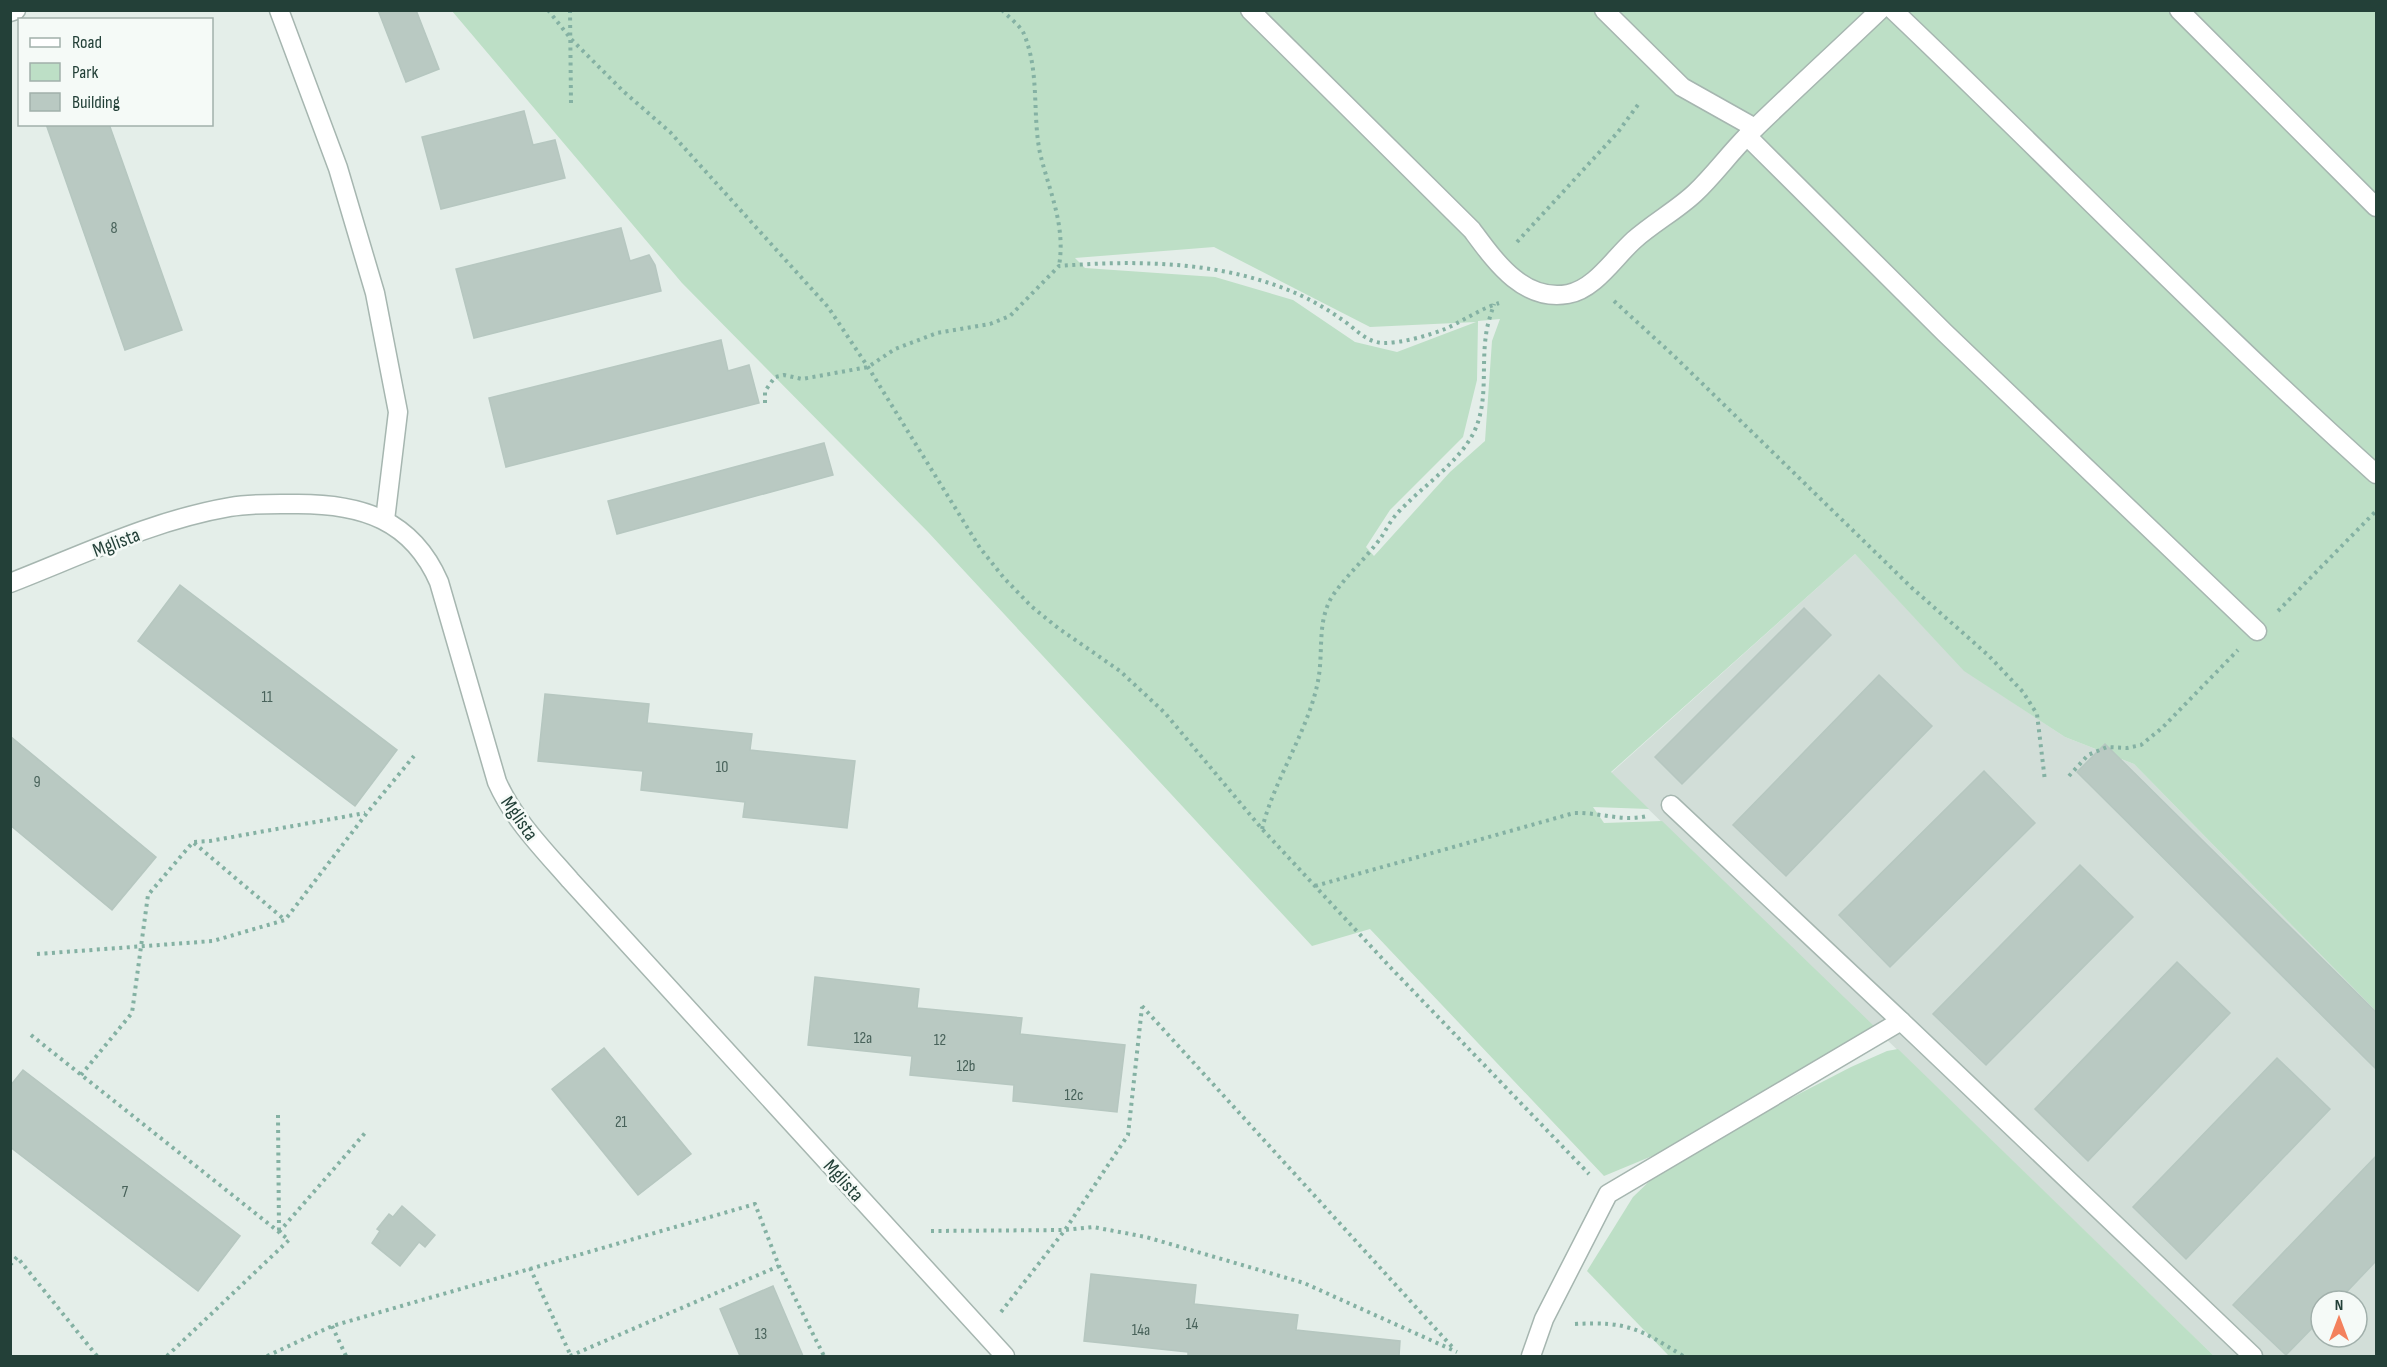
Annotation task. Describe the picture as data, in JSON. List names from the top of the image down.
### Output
{
  "streets": {
    "street": ["Mglista"]
  },
  "house_numbers": [
    "8",
    "11",
    "10",
    "9",
    "12a",
    "12",
    "12b",
    "12c",
    "21",
    "7",
    "14",
    "14a",
    "13"
  ],
  "legend": ["Road", "Park", "Building"],
  "north": "top"
}
